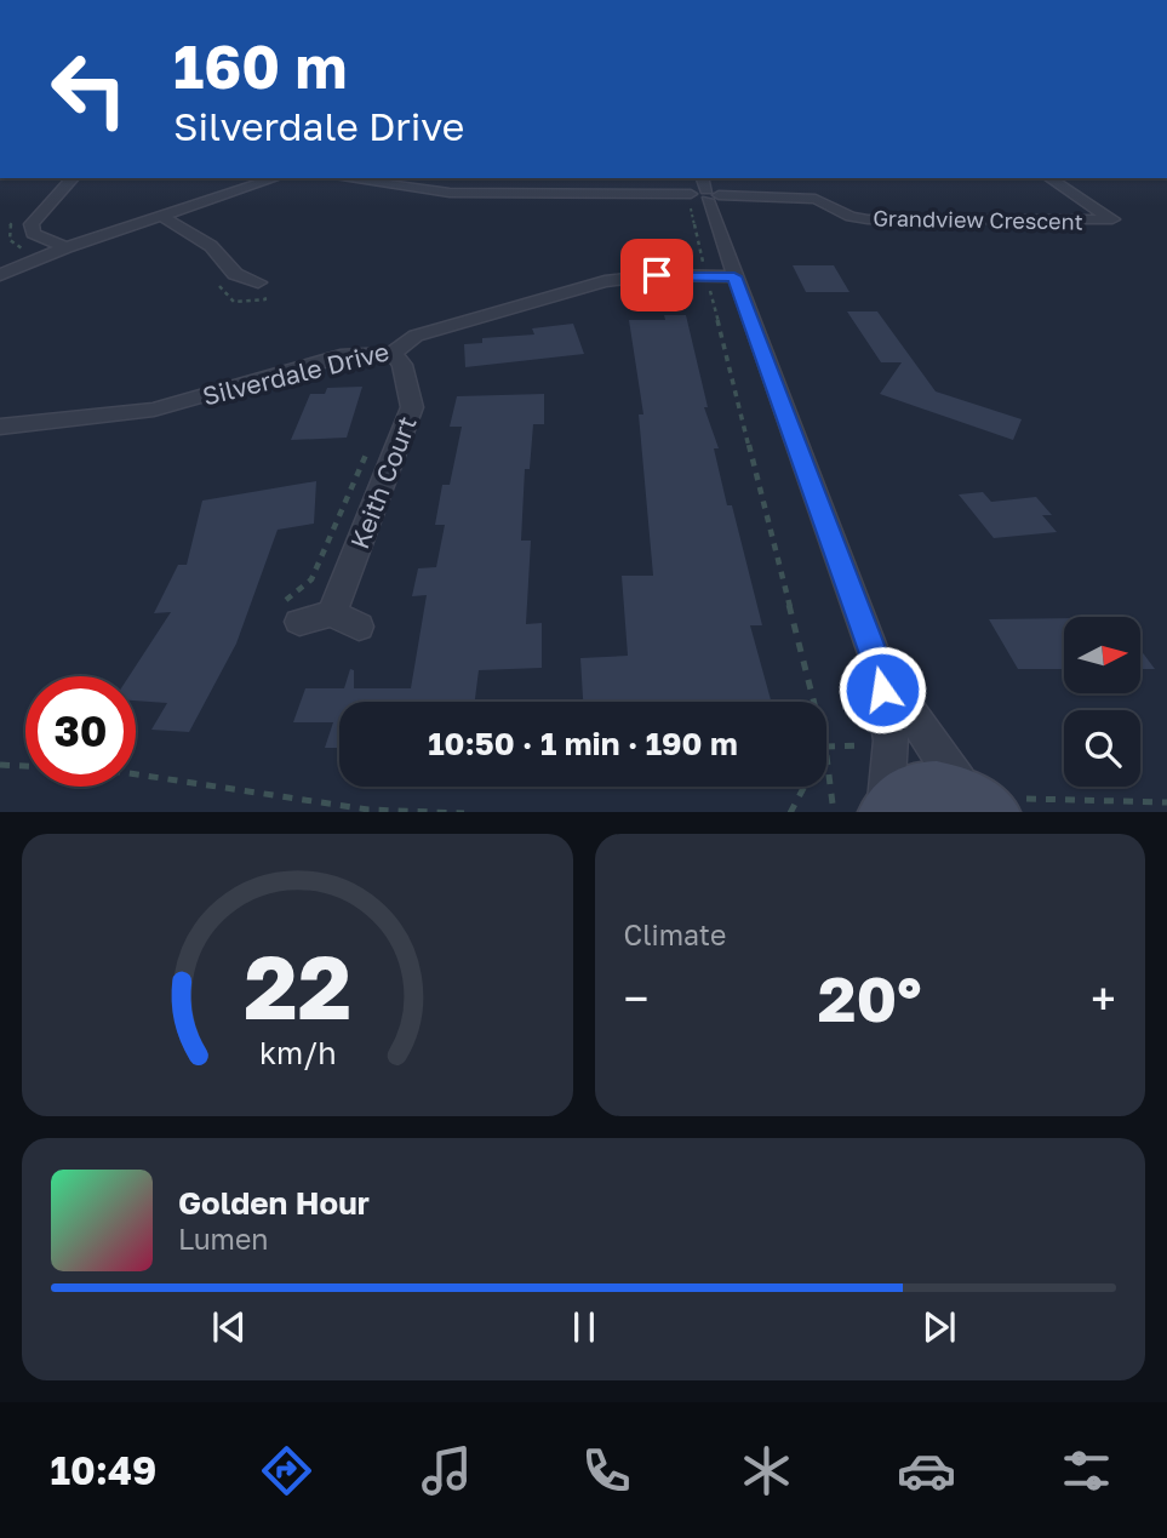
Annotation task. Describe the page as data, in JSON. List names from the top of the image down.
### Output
{
  "streets": {
    "street": ["Grandview Crescent", "Silverdale Drive", "Keith Court"]
  },
  "crossings": [
    ["Silverdale Drive", "Keith Court"]
  ],
  "north": "right",
  "page": {
    "turn": ["160 m", "Silverdale Drive"],
    "limit": "30",
    "trip": "10:50 · 1 min · 190 m",
    "tile": "Climate",
    "heat": ["−", "20°", "+"],
    "song": ["Golden Hour", "Lumen"],
    "tabs": "10:49",
    "gauge": ["22", "km/h"]
  }
}
